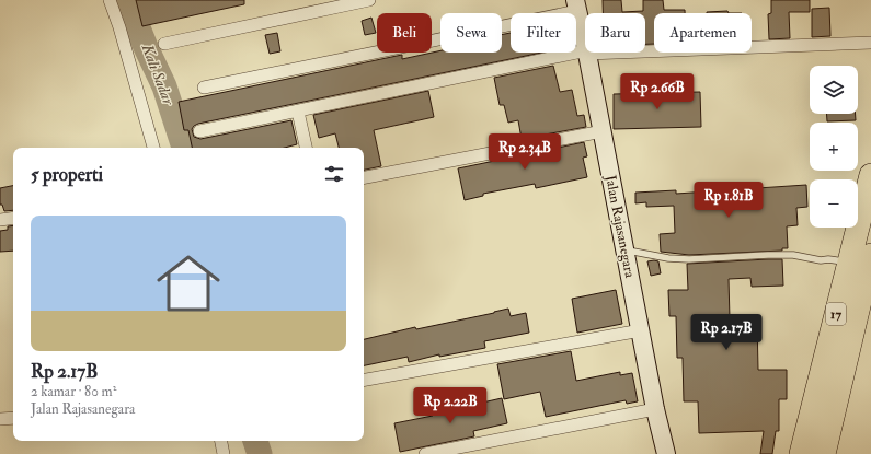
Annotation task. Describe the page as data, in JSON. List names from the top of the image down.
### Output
{
  "streets": {
    "highway": ["17"],
    "street": ["Jalan Rajasanegara"]
  },
  "water": ["Kali Sadar"],
  "page": {
    "chip": [
      "Beli",
      "Sewa",
      "Filter",
      "Baru",
      "Apartemen"
    ],
    "map_buttons": ["+", "−"],
    "price": [
      "Rp 2.66B",
      "Rp 2.34B",
      "Rp 1.81B",
      "Rp 2.17B",
      "Rp 2.22B"
    ],
    "heading": "5 properti",
    "list": [
      {
        "name": "Rp 2.17B",
        "note": "2 kamar · 80 m² · Jalan Rajasanegara"
      }
    ]
  }
}
